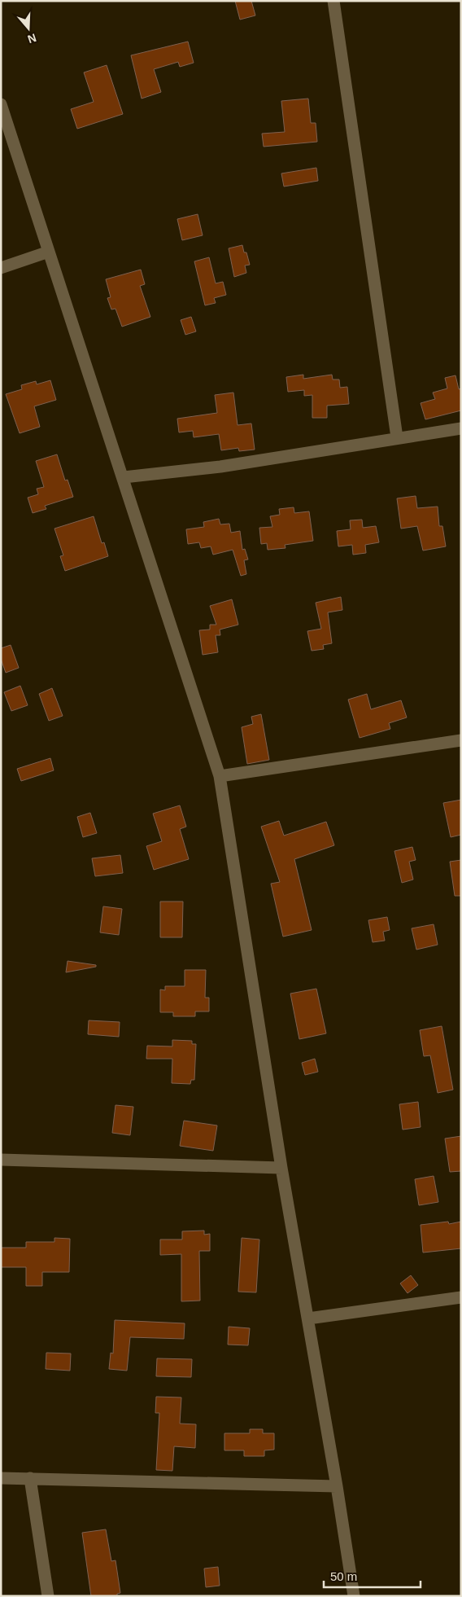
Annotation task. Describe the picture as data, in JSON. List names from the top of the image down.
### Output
{
  "scale_bar": "50 m",
  "north": "bottom"
}
